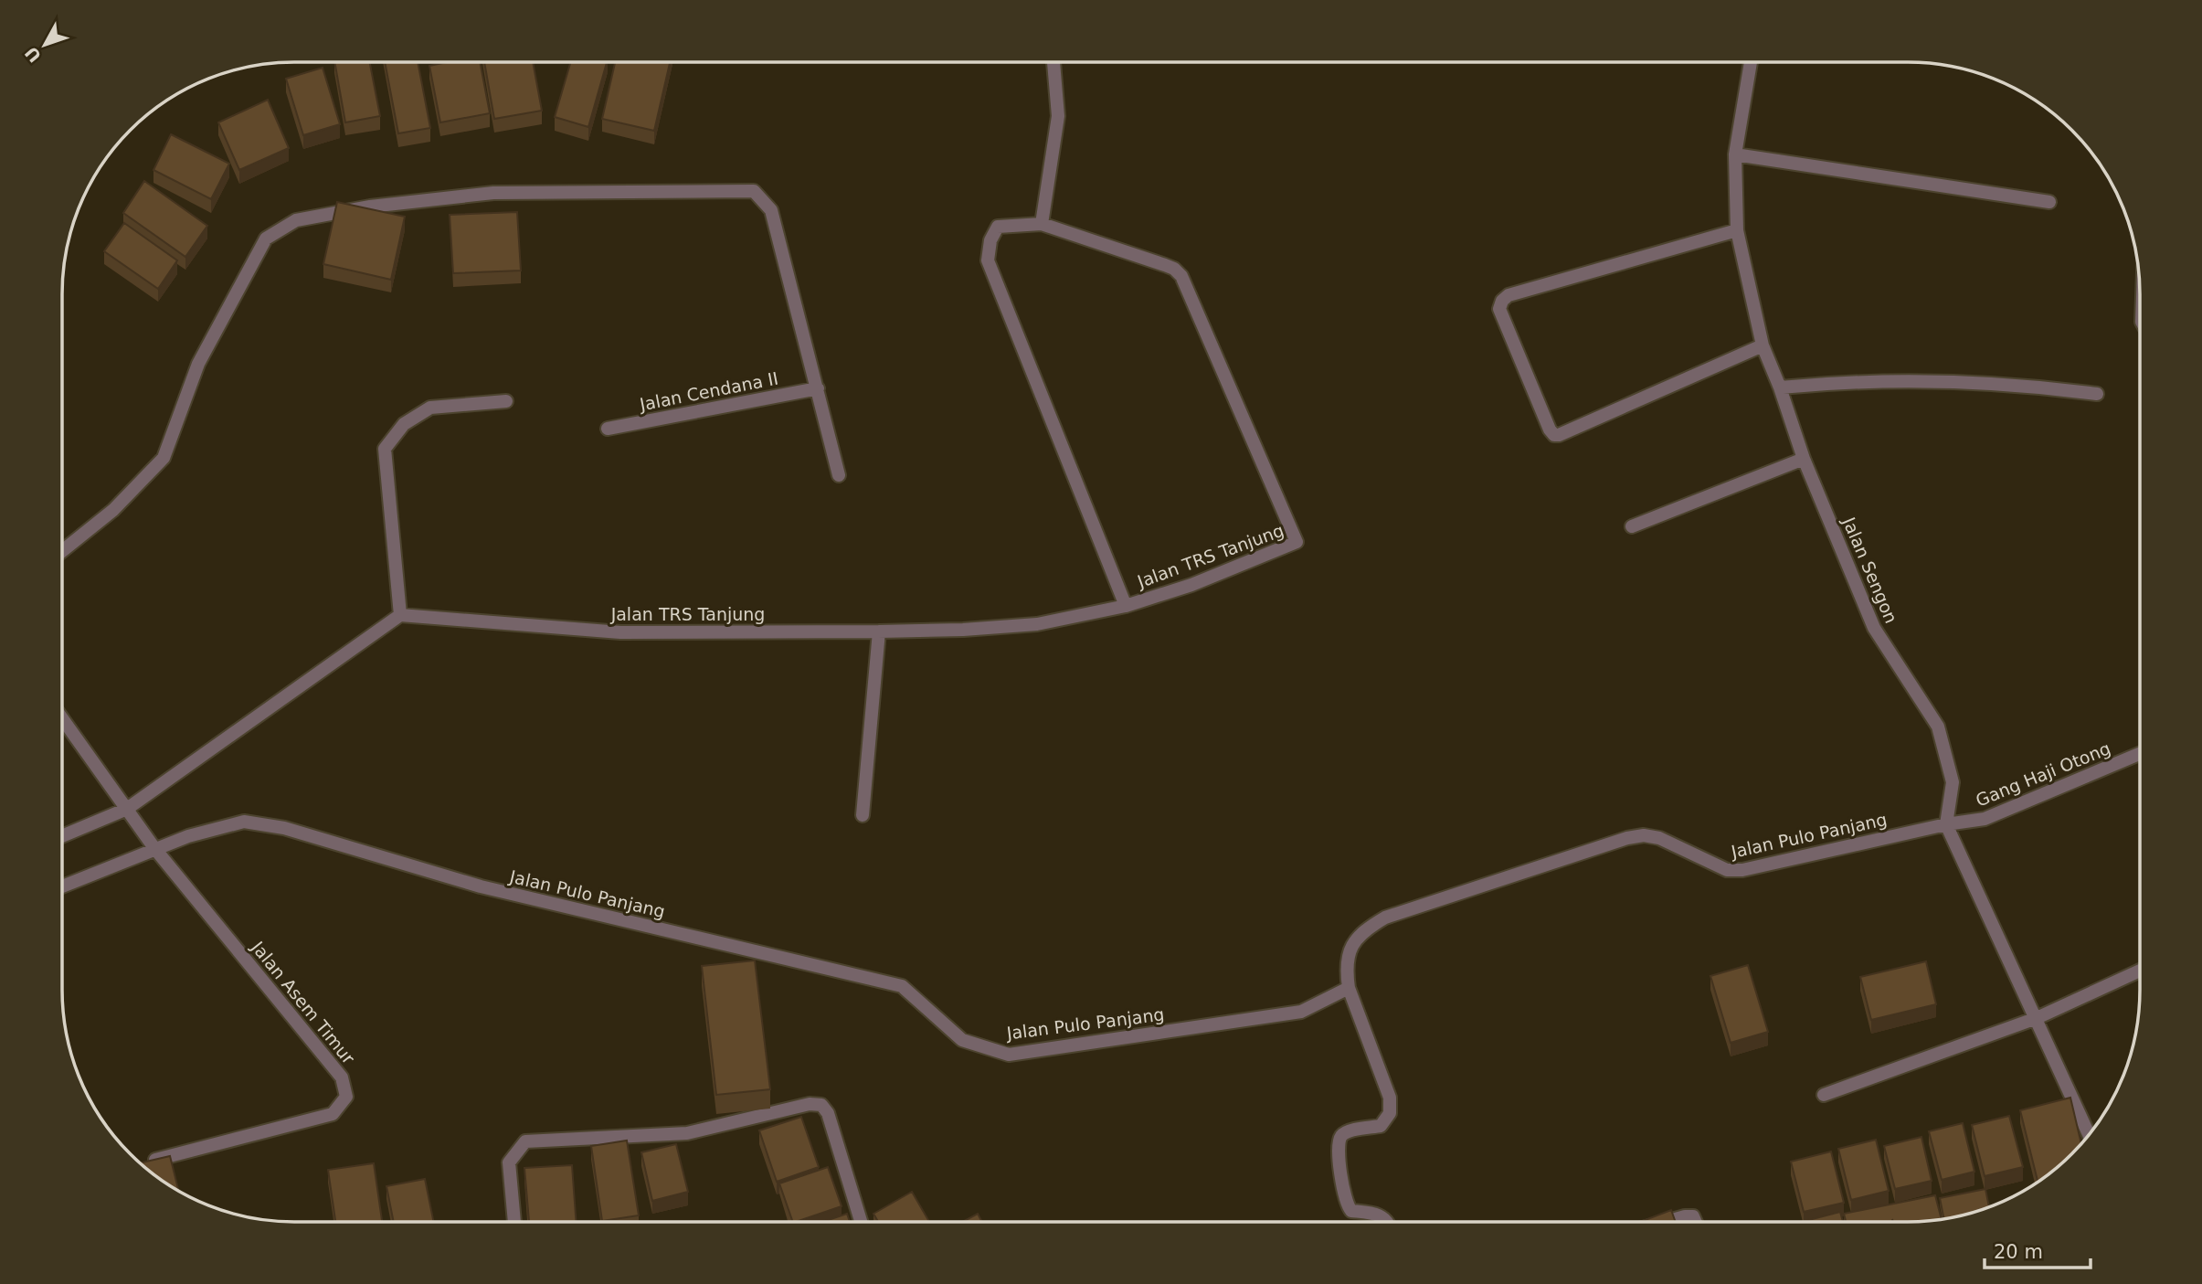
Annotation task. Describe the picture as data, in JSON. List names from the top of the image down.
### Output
{
  "streets": {
    "street": [
      "Jalan Cendana II",
      "Jalan TRS Tanjung",
      "Jalan Sengon",
      "Gang Haji Otong",
      "Jalan Pulo Panjang",
      "Jalan Asem Timur"
    ]
  },
  "crossings": [
    ["Jalan Sengon", "Gang Haji Otong"],
    ["Jalan Sengon", "Jalan Pulo Panjang"],
    ["Gang Haji Otong", "Jalan Pulo Panjang"],
    ["Jalan Pulo Panjang", "Jalan Asem Timur"]
  ],
  "scale_bar": "20 m",
  "north": "bottom left"
}
